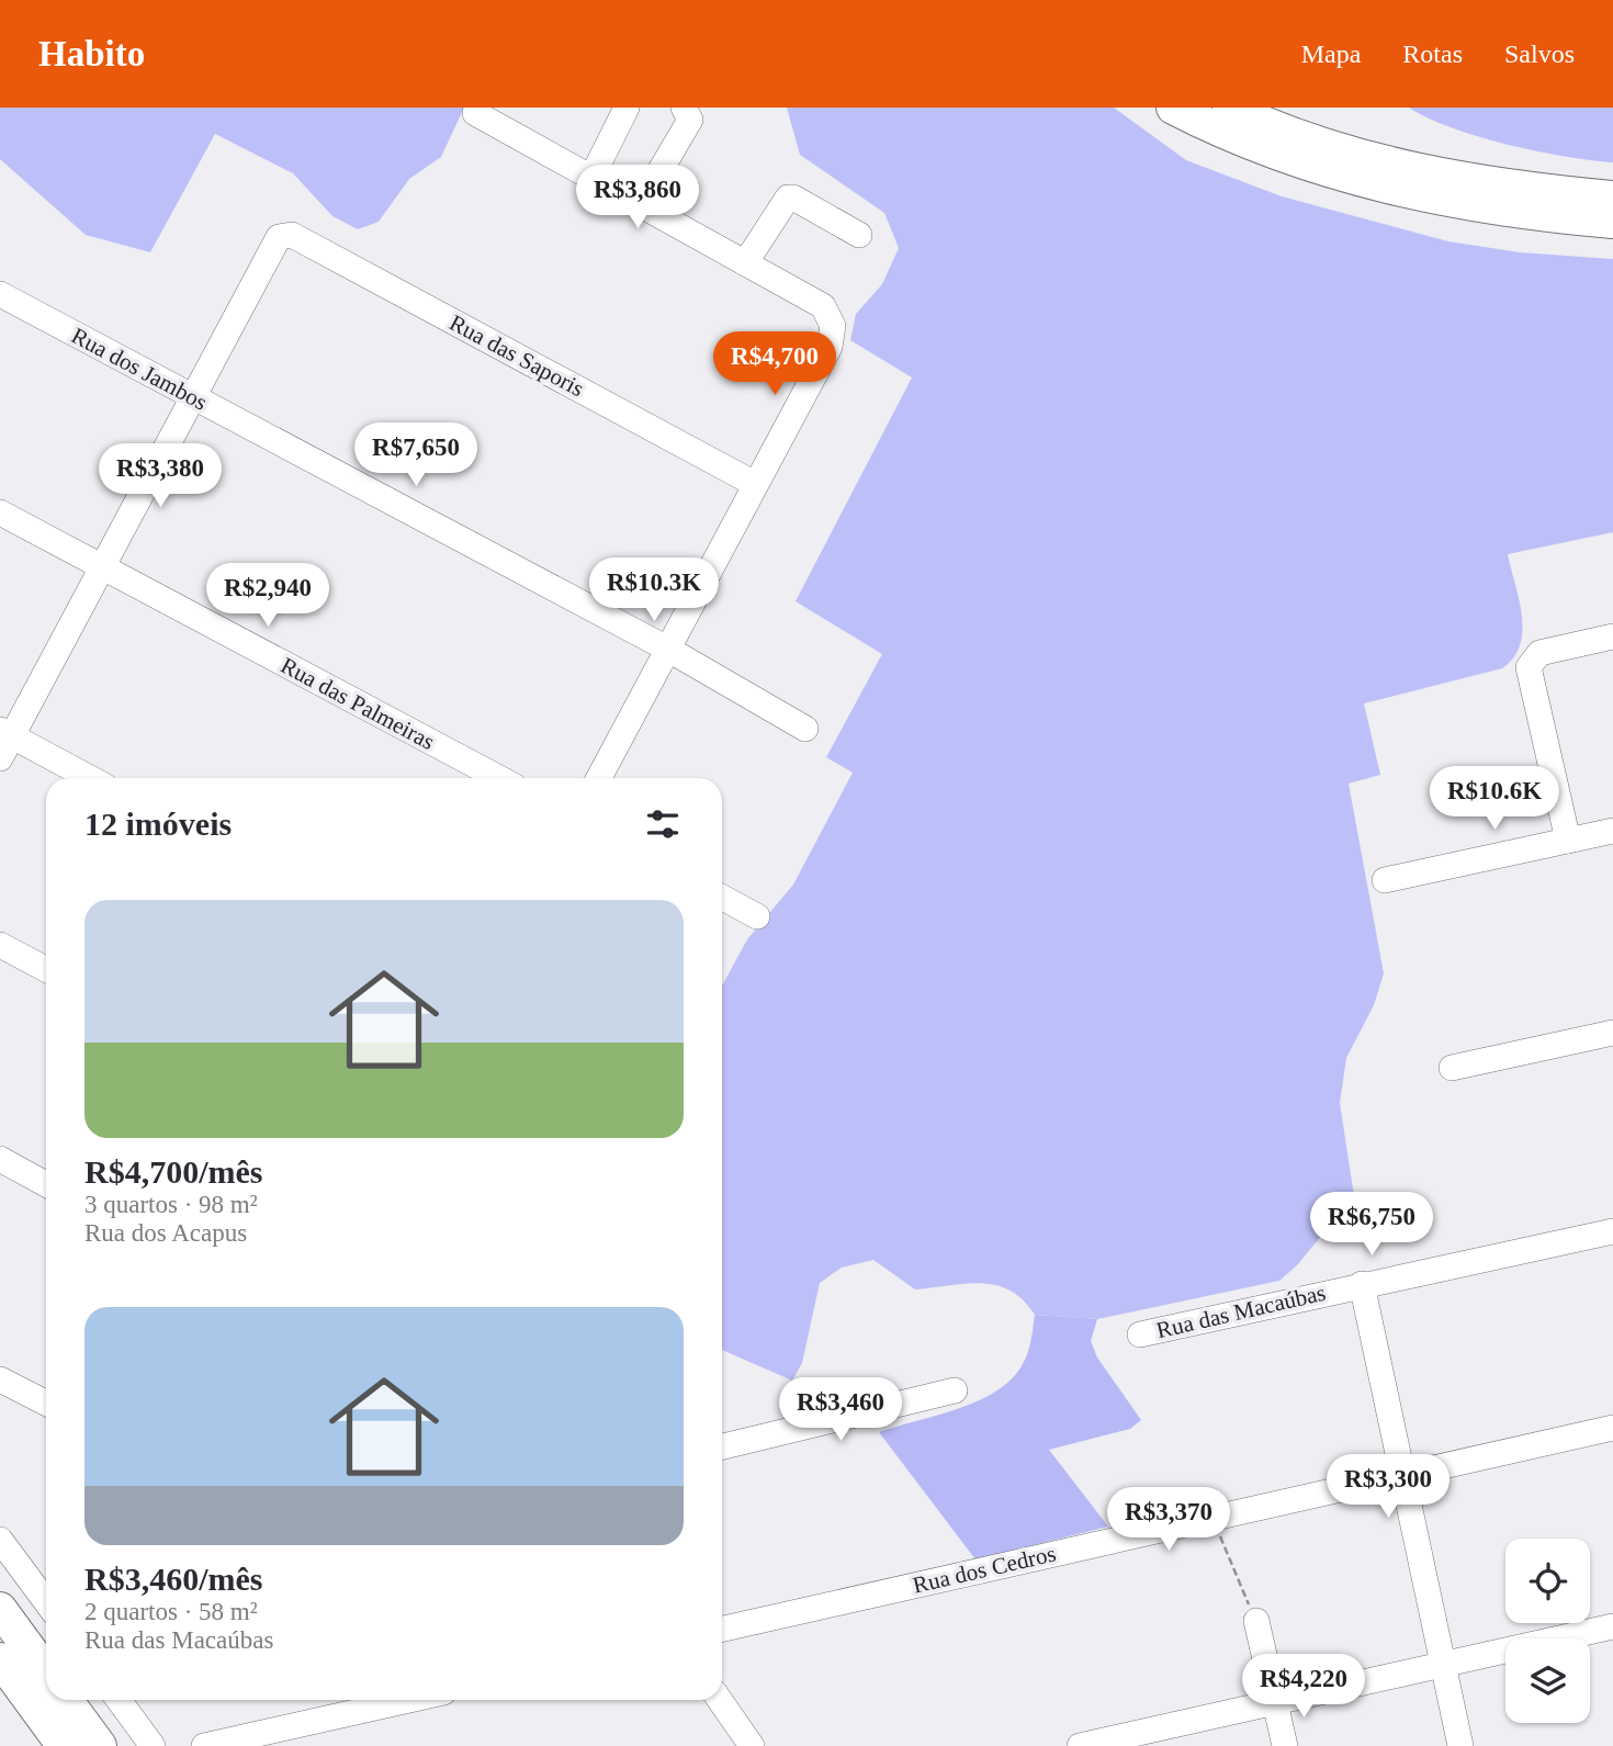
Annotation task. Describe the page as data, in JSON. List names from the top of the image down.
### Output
{
  "streets": {
    "street": [
      "Rua das Saporis",
      "Rua dos Jambos",
      "Rua das Palmeiras",
      "Rua das Macaúbas",
      "Rua dos Cedros"
    ]
  },
  "crossings": [
    ["Rua das Saporis", "Rua dos Jambos"]
  ],
  "page": {
    "header": "Habito",
    "nav": ["Mapa", "Rotas", "Salvos"],
    "price": [
      "R$3,860",
      "R$4,700",
      "R$7,650",
      "R$3,380",
      "R$10.3K",
      "R$2,940",
      "R$10.6K",
      "R$6,750",
      "R$3,460",
      "R$3,300",
      "R$3,370",
      "R$4,220"
    ],
    "heading": "12 imóveis",
    "list": [
      {
        "name": "R$4,700/mês",
        "note": "3 quartos · 98 m² · Rua dos Acapus"
      },
      {
        "name": "R$3,460/mês",
        "note": "2 quartos · 58 m² · Rua das Macaúbas"
      }
    ]
  }
}
